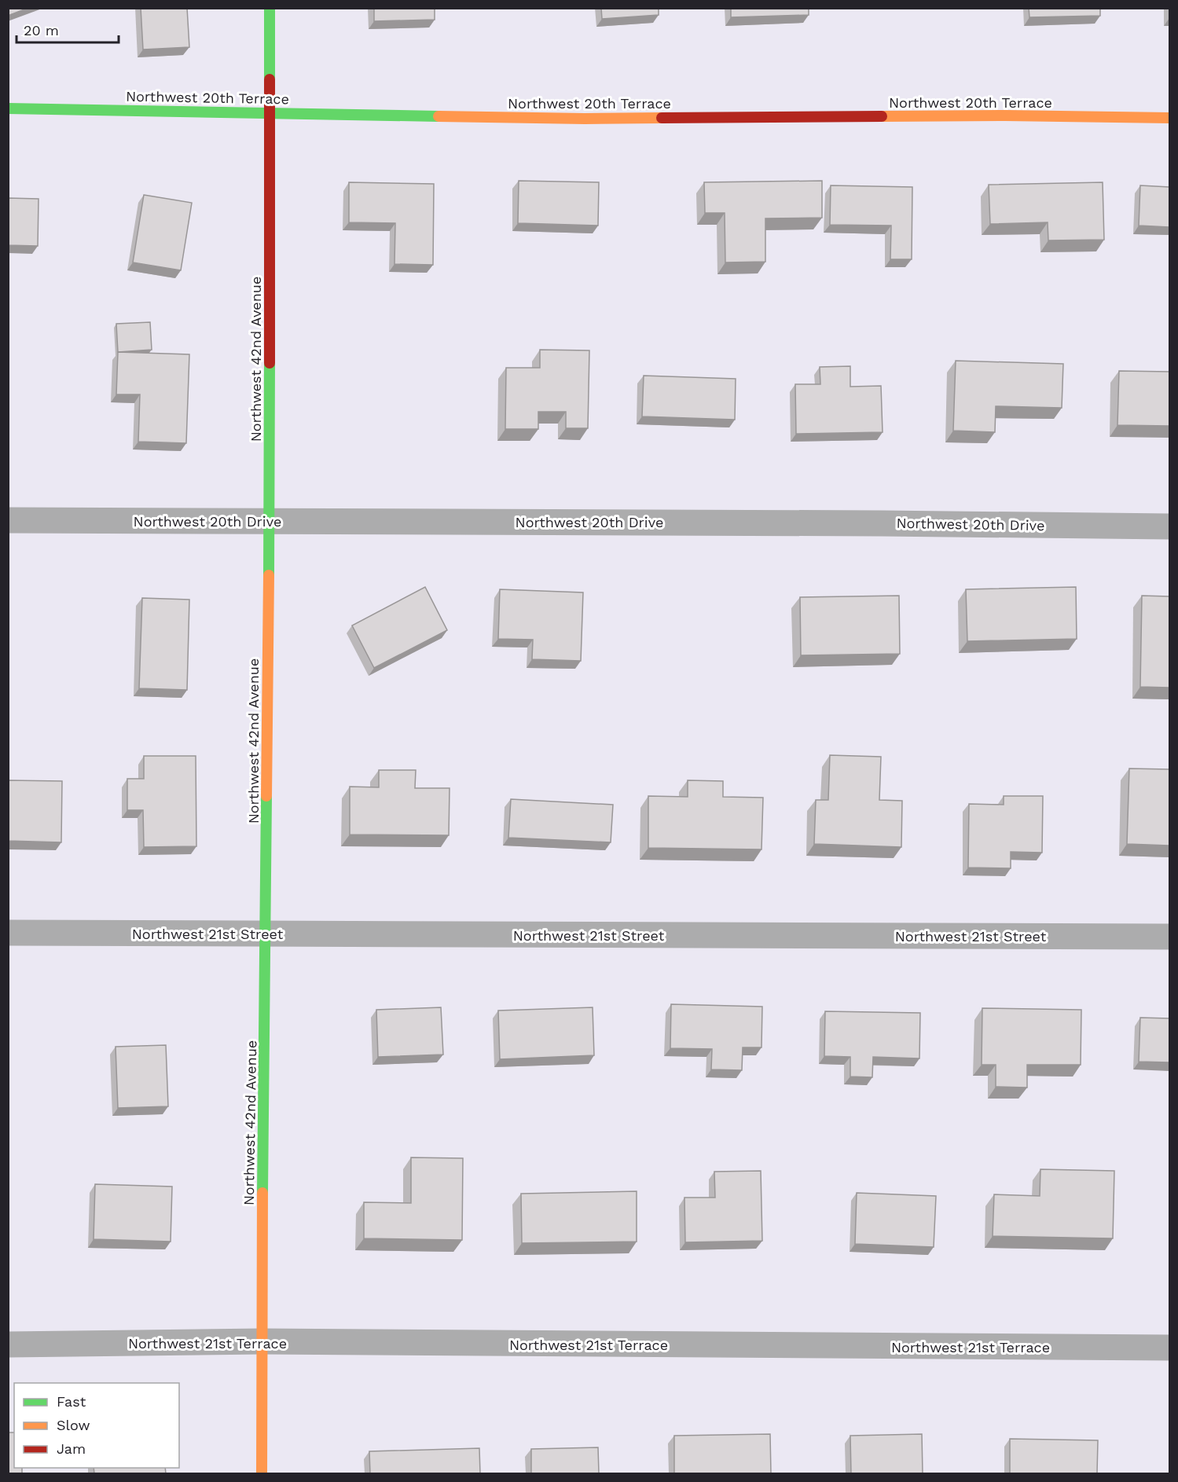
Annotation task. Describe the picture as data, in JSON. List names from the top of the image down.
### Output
{
  "streets": {
    "street": [
      "Northwest 20th Terrace",
      "Northwest 42nd Avenue",
      "Northwest 20th Drive",
      "Northwest 21st Street",
      "Northwest 21st Terrace"
    ]
  },
  "crossings": [
    ["Northwest 20th Terrace", "Northwest 42nd Avenue"],
    ["Northwest 42nd Avenue", "Northwest 20th Drive"],
    ["Northwest 42nd Avenue", "Northwest 21st Street"],
    ["Northwest 42nd Avenue", "Northwest 21st Terrace"]
  ],
  "legend": ["Fast", "Slow", "Jam"],
  "scale_bar": "20 m"
}
